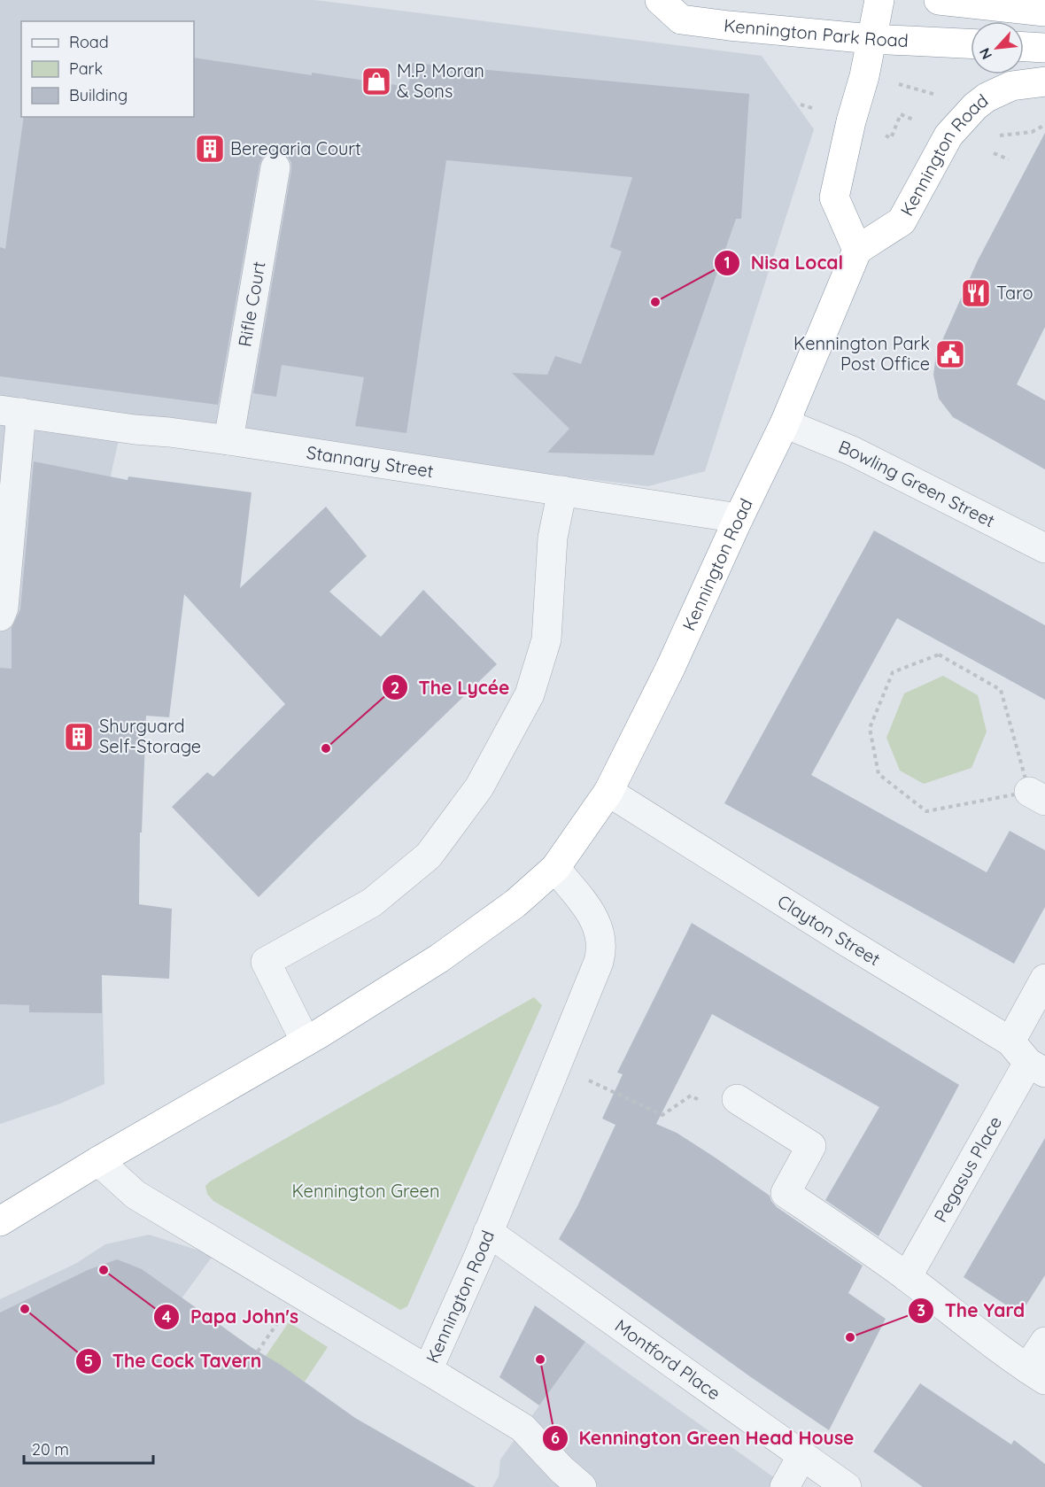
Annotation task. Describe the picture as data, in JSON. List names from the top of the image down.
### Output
{
  "streets": {
    "highway": ["Kennington Park Road", "Kennington Road"],
    "street": [
      "Rifle Court",
      "Stannary Street",
      "Bowling Green Street",
      "Clayton Street",
      "Pegasus Place",
      "Montford Place"
    ]
  },
  "crossings": [
    ["Kennington Road", "Stannary Street"],
    ["Kennington Road", "Bowling Green Street"],
    ["Kennington Road", "Clayton Street"],
    ["Kennington Road", "Montford Place"],
    ["Rifle Court", "Stannary Street"],
    ["Clayton Street", "Pegasus Place"]
  ],
  "parks": ["Kennington Green"],
  "places": {
    "shop": ["M.P. Moran & Sons"],
    "building": ["Beregaria Court", "Shurguard Self-Storage"],
    "restaurant": ["Taro"],
    "other": [
      "Nisa Local",
      "The Lycée",
      "Papa John's",
      "The Cock Tavern",
      "The Yard",
      "Kennington Green Head House"
    ],
    "public building": ["Kennington Park Post Office"]
  },
  "legend": ["Road", "Park", "Building"],
  "scale_bar": "20 m",
  "north": "bottom left"
}
